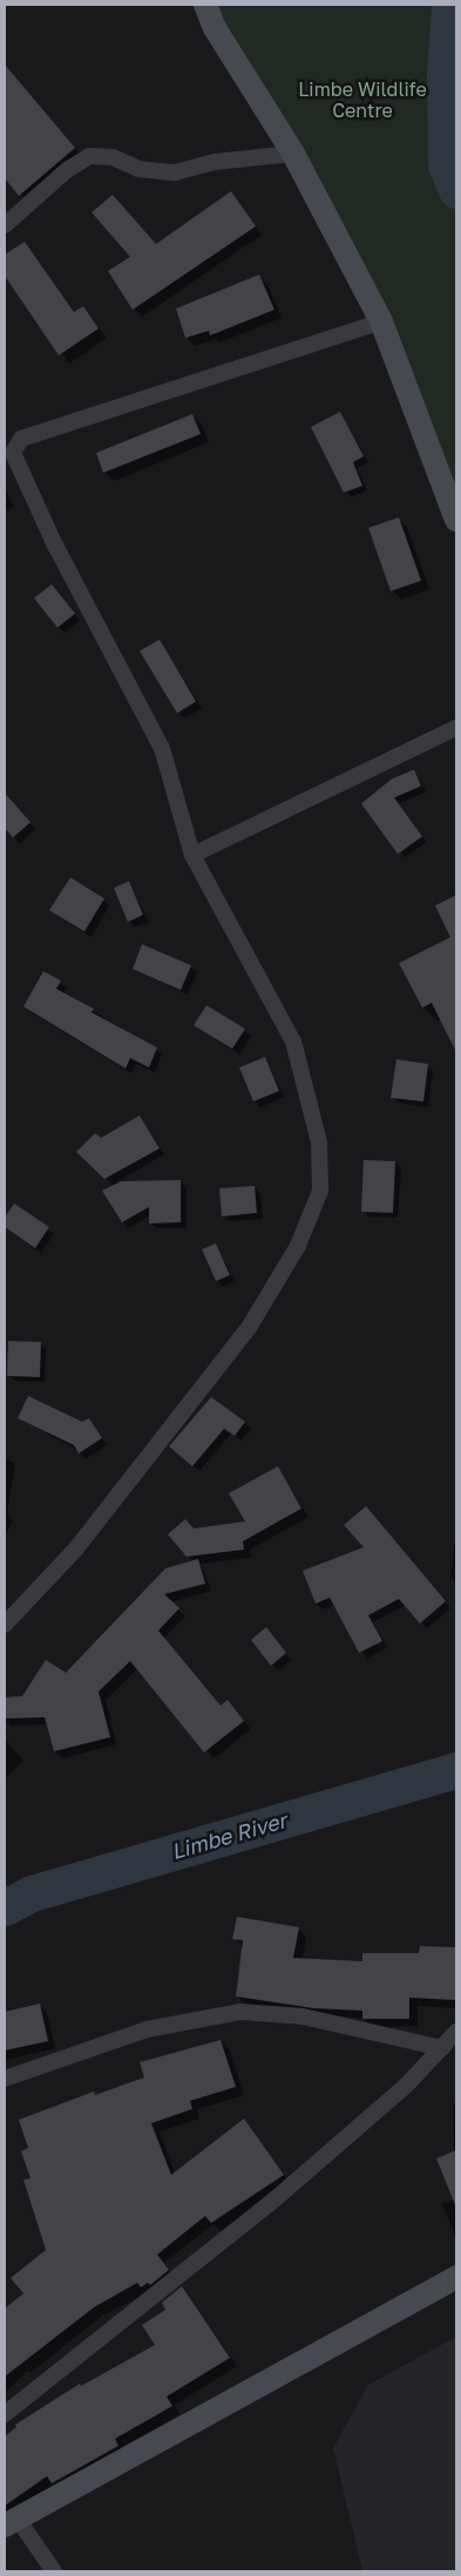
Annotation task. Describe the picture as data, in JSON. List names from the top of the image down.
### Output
{
  "water": ["Limbe River"],
  "parks": ["Limbe Wildlife Centre"]
}
